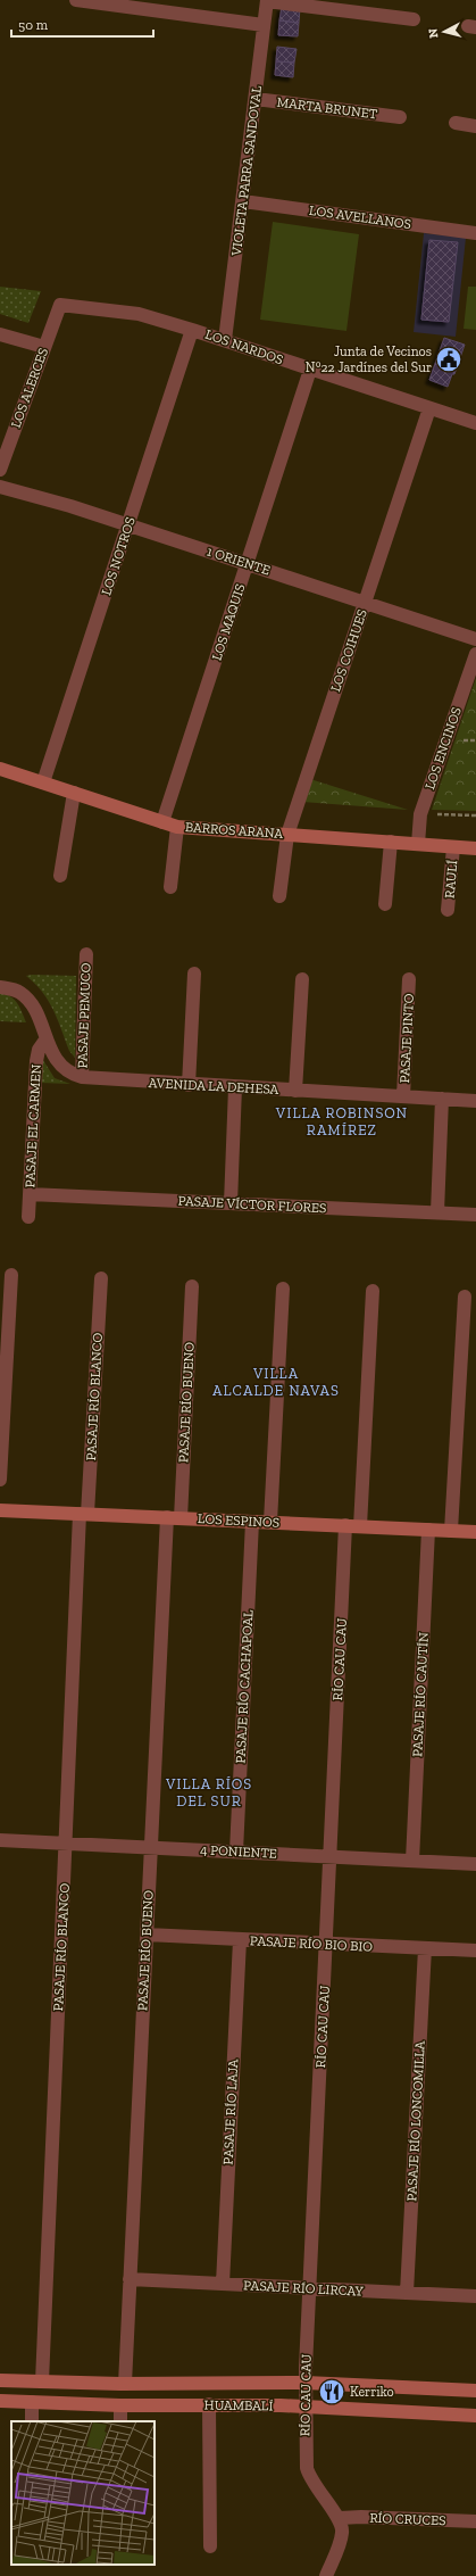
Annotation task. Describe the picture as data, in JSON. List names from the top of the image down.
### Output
{
  "streets": {
    "street": [
      "MARTA BRUNET",
      "VIOLETA PARRA SANDOVAL",
      "LOS AVELLANOS",
      "LOS NARDOS",
      "LOS ALERCES",
      "LOS NOTROS",
      "1 ORIENTE",
      "LOS MAQUIS",
      "LOS COIHUES",
      "LOS ENCINOS",
      "BARROS ARANA",
      "RAULÍ",
      "PASAJE PEMUCO",
      "PASAJE PINTO",
      "AVENIDA LA DEHESA",
      "PASAJE EL CARMEN",
      "PASAJE VÍCTOR FLORES",
      "PASAJE RÍO BLANCO",
      "PASAJE RÍO BUENO",
      "LOS ESPINOS",
      "RÍO CAU CAU",
      "PASAJE RÍO CACHAPOAL",
      "PASAJE RÍO CAUTÍN",
      "4 PONIENTE",
      "PASAJE RÍO BIO BIO",
      "PASAJE RÍO LAJA",
      "PASAJE RÍO LONCOMILLA",
      "PASAJE RÍO LIRCAY",
      "HUAMBALÍ",
      "RÍO CRUCES"
    ]
  },
  "crossings": [
    ["MARTA BRUNET", "VIOLETA PARRA SANDOVAL"],
    ["VIOLETA PARRA SANDOVAL", "LOS AVELLANOS"],
    ["VIOLETA PARRA SANDOVAL", "LOS NARDOS"],
    ["LOS NARDOS", "LOS ALERCES"],
    ["LOS NARDOS", "LOS NOTROS"],
    ["LOS NARDOS", "LOS MAQUIS"],
    ["LOS NARDOS", "LOS COIHUES"],
    ["LOS NOTROS", "1 ORIENTE"],
    ["LOS NOTROS", "BARROS ARANA"],
    ["1 ORIENTE", "LOS MAQUIS"],
    ["1 ORIENTE", "LOS COIHUES"],
    ["LOS MAQUIS", "BARROS ARANA"],
    ["LOS COIHUES", "BARROS ARANA"],
    ["LOS ENCINOS", "BARROS ARANA"],
    ["BARROS ARANA", "RAULÍ"],
    ["PASAJE PEMUCO", "AVENIDA LA DEHESA"],
    ["PASAJE PINTO", "AVENIDA LA DEHESA"],
    ["AVENIDA LA DEHESA", "PASAJE EL CARMEN"],
    ["PASAJE EL CARMEN", "PASAJE VÍCTOR FLORES"],
    ["PASAJE RÍO BLANCO", "LOS ESPINOS"],
    ["PASAJE RÍO BLANCO", "4 PONIENTE"],
    ["PASAJE RÍO BLANCO", "HUAMBALÍ"],
    ["PASAJE RÍO BUENO", "LOS ESPINOS"],
    ["PASAJE RÍO BUENO", "4 PONIENTE"],
    ["PASAJE RÍO BUENO", "PASAJE RÍO BIO BIO"],
    ["PASAJE RÍO BUENO", "PASAJE RÍO LIRCAY"],
    ["PASAJE RÍO BUENO", "HUAMBALÍ"],
    ["LOS ESPINOS", "RÍO CAU CAU"],
    ["LOS ESPINOS", "PASAJE RÍO CACHAPOAL"],
    ["LOS ESPINOS", "PASAJE RÍO CAUTÍN"],
    ["RÍO CAU CAU", "4 PONIENTE"],
    ["RÍO CAU CAU", "PASAJE RÍO BIO BIO"],
    ["RÍO CAU CAU", "PASAJE RÍO LIRCAY"],
    ["RÍO CAU CAU", "HUAMBALÍ"],
    ["RÍO CAU CAU", "RÍO CRUCES"],
    ["PASAJE RÍO CACHAPOAL", "4 PONIENTE"],
    ["PASAJE RÍO CAUTÍN", "4 PONIENTE"],
    ["PASAJE RÍO BIO BIO", "PASAJE RÍO LAJA"],
    ["PASAJE RÍO BIO BIO", "PASAJE RÍO LONCOMILLA"],
    ["PASAJE RÍO LAJA", "PASAJE RÍO LIRCAY"],
    ["PASAJE RÍO LONCOMILLA", "PASAJE RÍO LIRCAY"]
  ],
  "districts": ["VILLA ROBINSON RAMÍREZ", "VILLA ALCALDE NAVAS", "VILLA RÍOS DEL SUR"],
  "places": {
    "public building": ["Junta de Vecinos N°22 Jardínes del Sur"],
    "restaurant": ["Kerriko"]
  },
  "scale_bar": "50 m",
  "north": "left"
}
